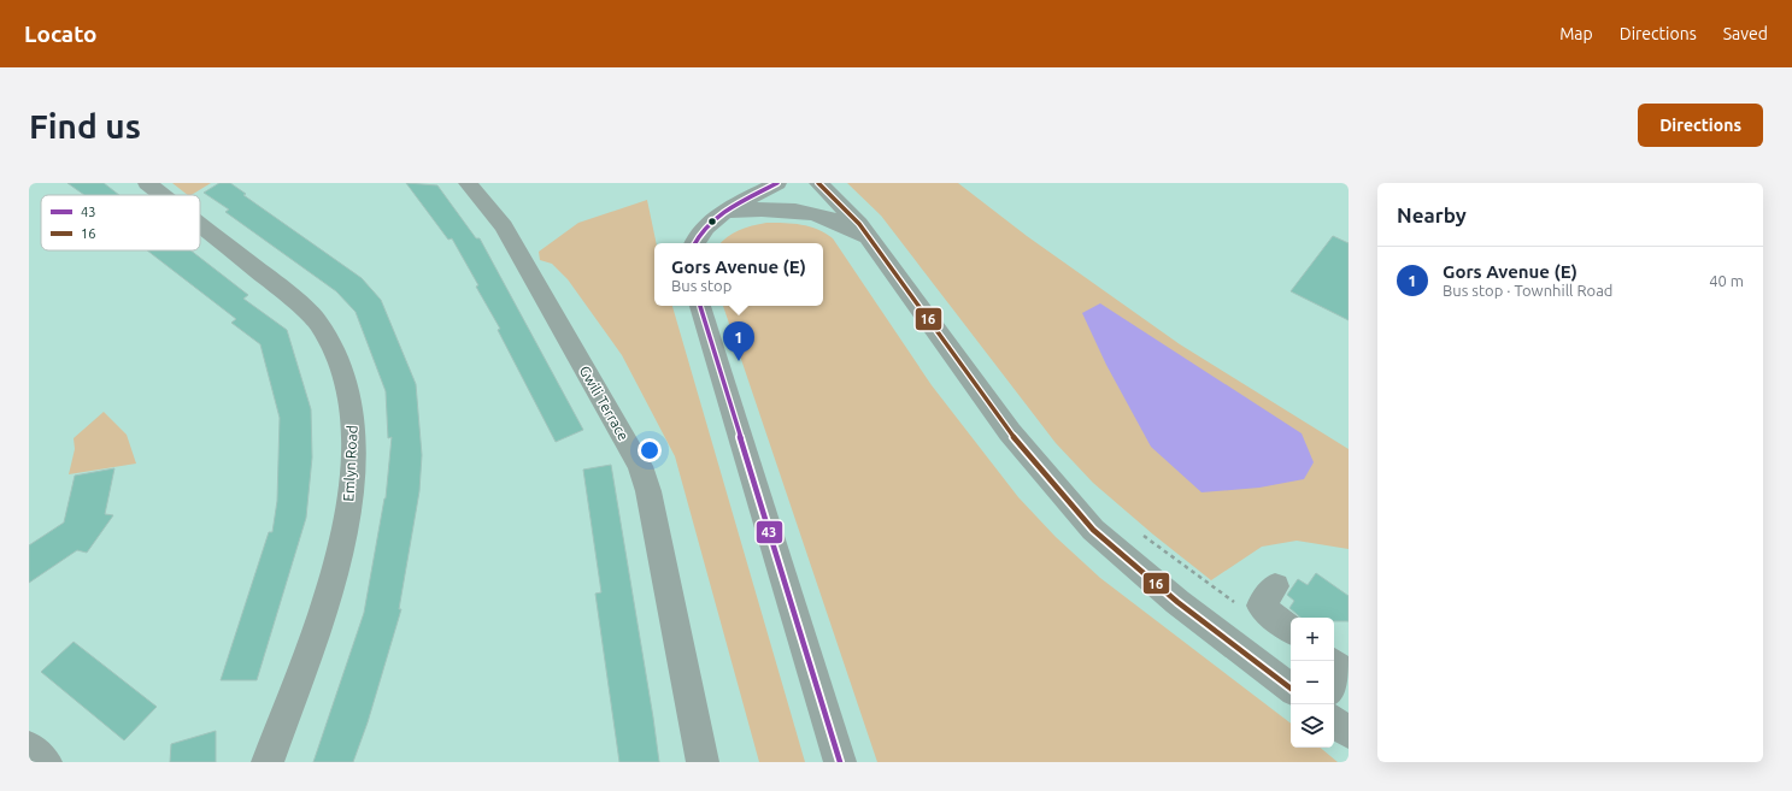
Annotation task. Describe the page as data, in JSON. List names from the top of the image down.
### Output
{
  "streets": {
    "street": ["Gwili Terrace", "Emlyn Road"]
  },
  "lines": ["transit line 43", "transit line 16"],
  "legend": ["43", "16"],
  "page": {
    "header": "Locato",
    "nav": ["Map", "Directions", "Saved"],
    "buttons": "Directions",
    "title": "Find us",
    "heading": "Nearby",
    "popup": ["Gors Avenue (E)", "Bus stop"],
    "list": [
      {
        "mark": "1",
        "name": "Gors Avenue (E)",
        "note": "Bus stop · Townhill Road",
        "value": "40 m"
      }
    ],
    "pins": "1",
    "map_buttons": ["+", "−"]
  }
}
